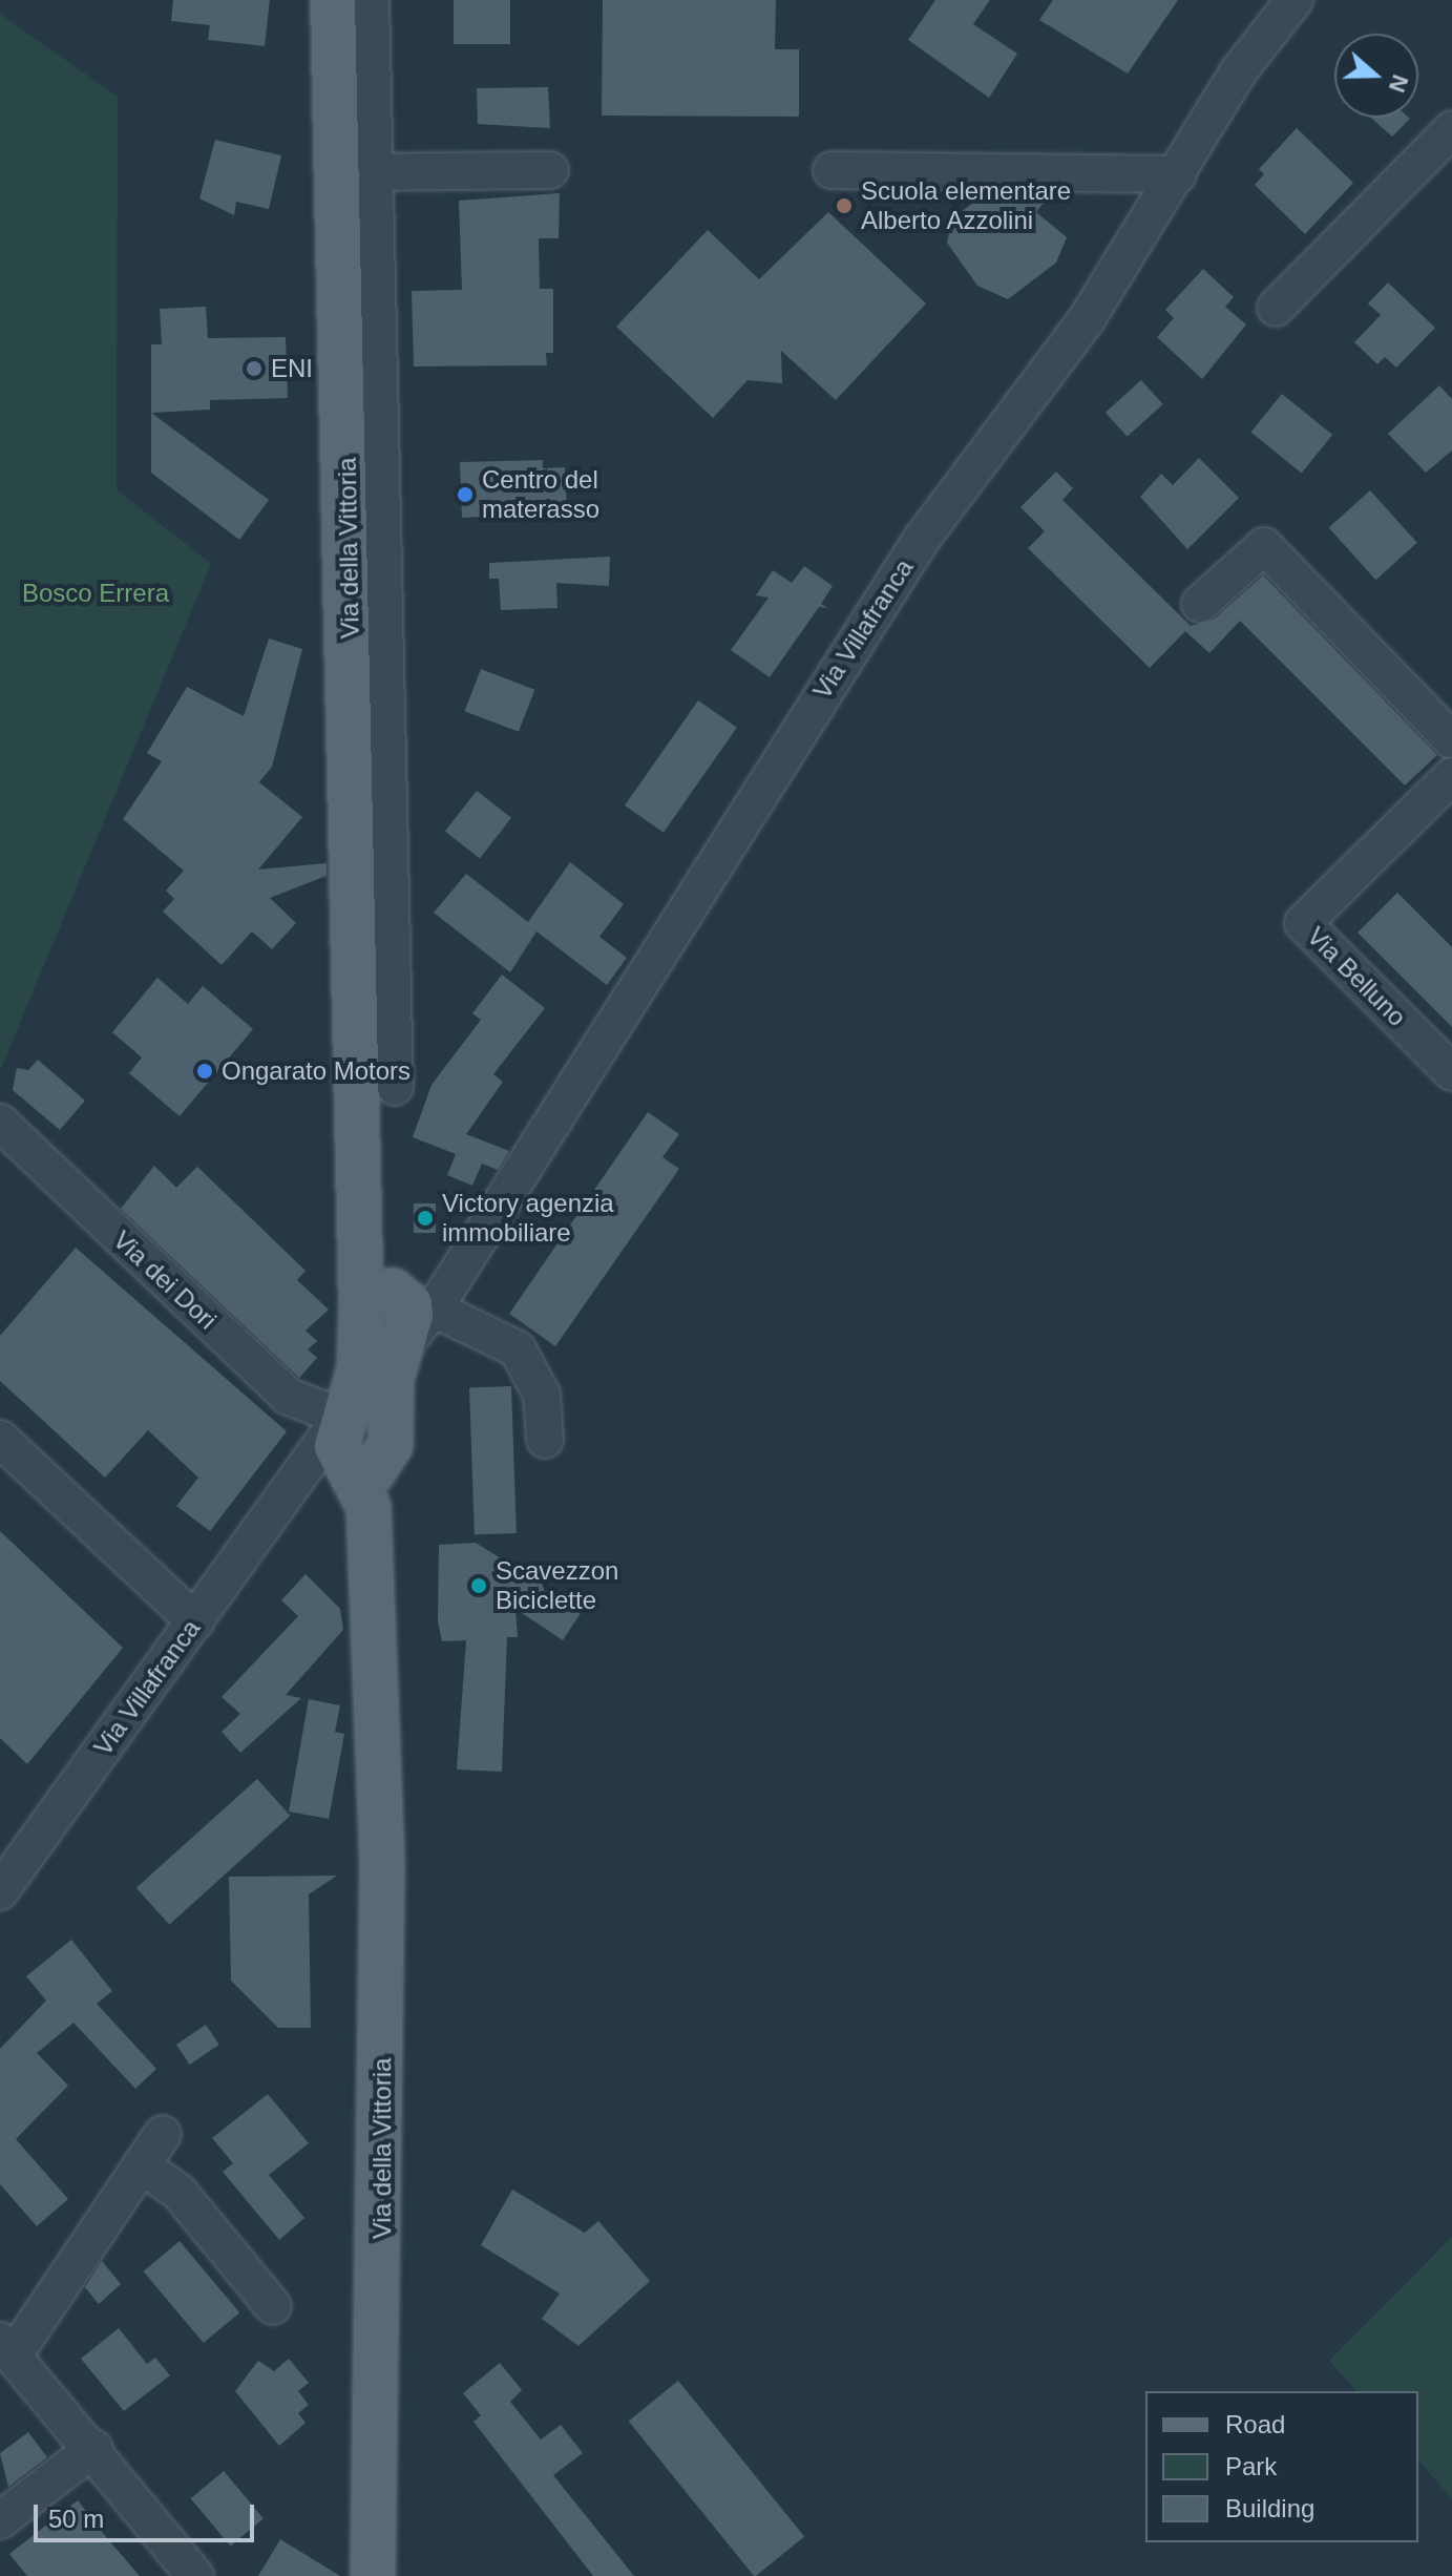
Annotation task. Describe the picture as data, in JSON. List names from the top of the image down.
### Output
{
  "streets": {
    "main road": ["Via della Vittoria"],
    "street": ["Via Villafranca", "Via Belluno", "Via dei Dori"]
  },
  "crossings": [
    ["Via della Vittoria", "Via Villafranca"],
    ["Via della Vittoria", "Via dei Dori"],
    ["Via Villafranca", "Via dei Dori"]
  ],
  "parks": ["Bosco Errera"],
  "places": [
    "Scuola elementare Alberto Azzolini",
    "ENI",
    "Centro del materasso",
    "Ongarato Motors",
    "Victory agenzia immobiliare",
    "Scavezzon Biciclette"
  ],
  "legend": ["Road", "Park", "Building"],
  "scale_bar": "50 m",
  "north": "right"
}
